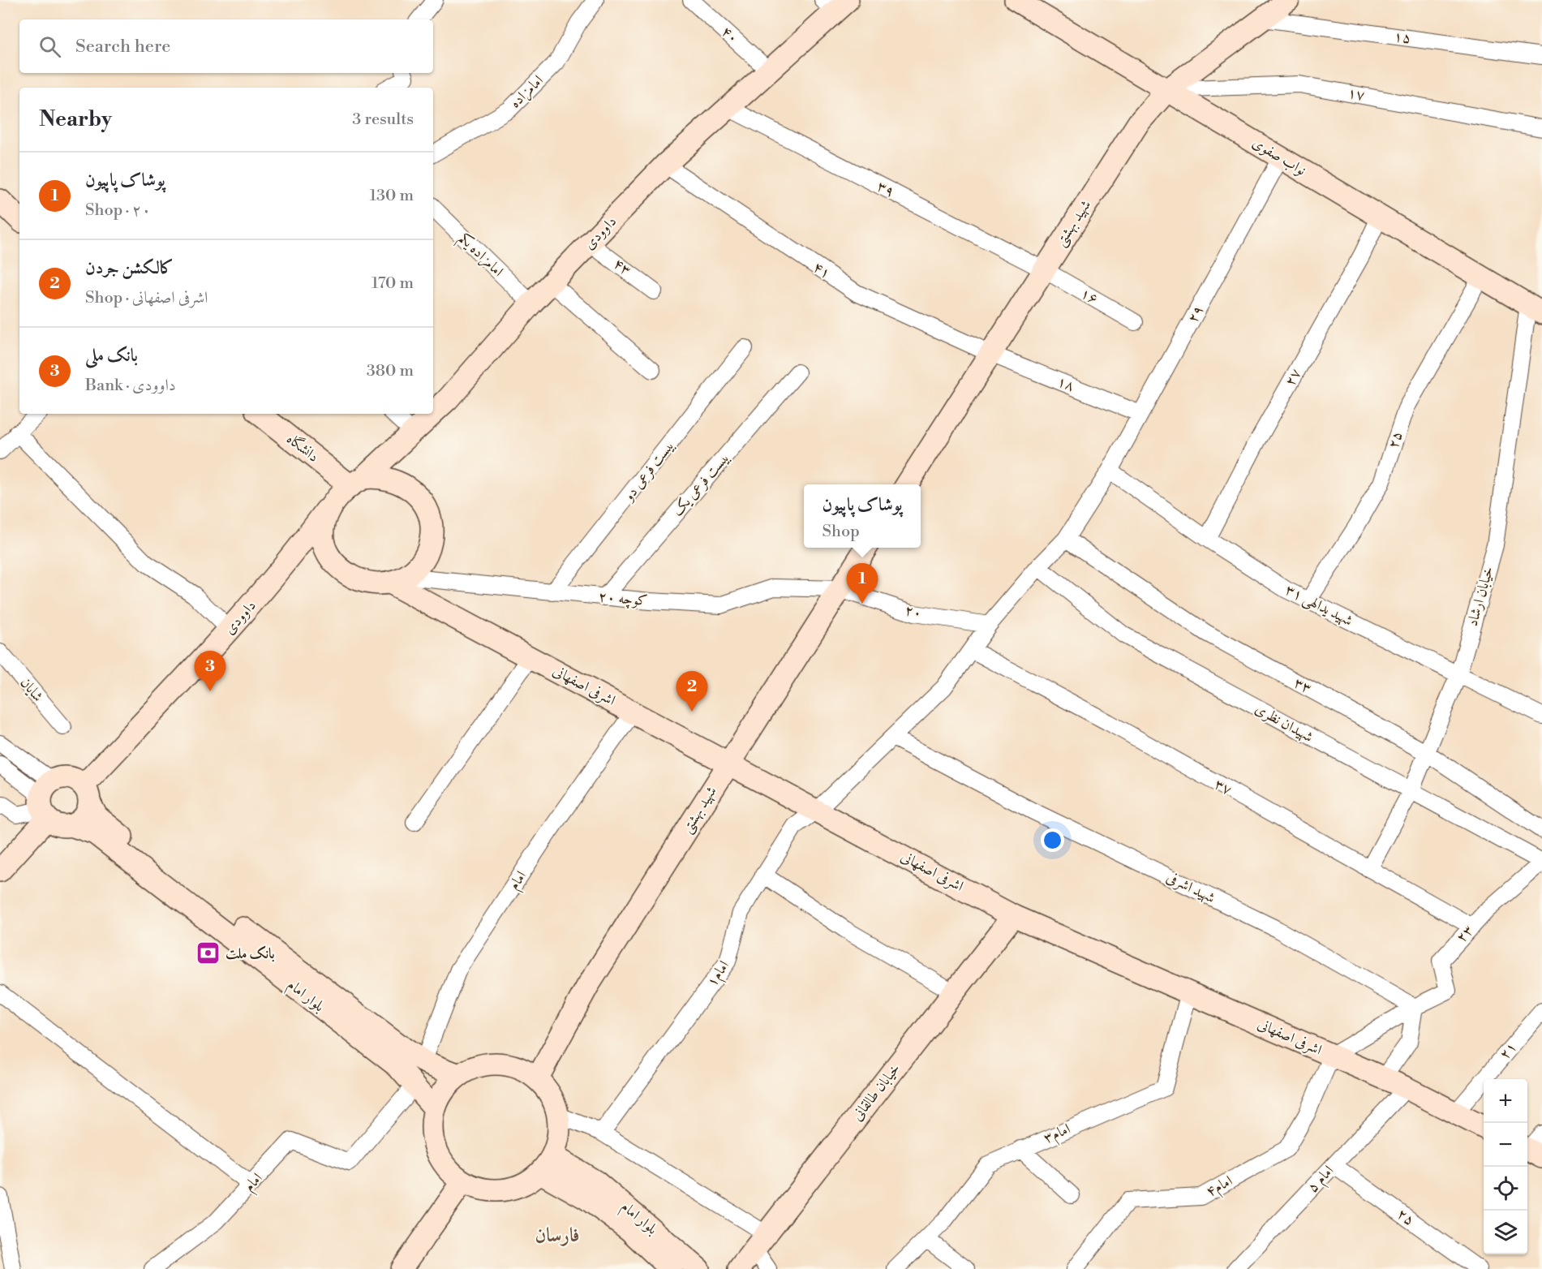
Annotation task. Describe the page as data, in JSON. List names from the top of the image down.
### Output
{
  "streets": {
    "main road": [
      "نواب صفوی",
      "شهید بهشتی",
      "داوودی",
      "دانشگاه",
      "اشرفی اصفهانی",
      "بلوار امام",
      "خیابان طالقانی"
    ],
    "street": [
      "۴۰",
      "۱۵",
      "امامزاده",
      "۱۷",
      "۳۹",
      "امامزاده یکم",
      "۴۳",
      "۴۱",
      "۱۶",
      "۲۹",
      "۲۷",
      "۱۸",
      "۲۵",
      "بیست فرعی دو",
      "بیست فرعی یک",
      "خیابان ارشاد",
      "کوچه ۲۰",
      "۳۱ شهید یدالهی",
      "۲۰",
      "۳۳",
      "شایان",
      "شهیدان نظری",
      "۳۷",
      "امام",
      "شهید اشرفی",
      "۲۳",
      "امام۱",
      "۲۱",
      "امام۳",
      "امام ۵",
      "امام۴"
    ]
  },
  "crossings": [
    ["۴۰", "داوودی"],
    ["۱۵", "شهید بهشتی"],
    ["۱۷", "نواب صفوی"],
    ["۱۷", "شهید بهشتی"],
    ["نواب صفوی", "شهید بهشتی"],
    ["نواب صفوی", "۲۹"],
    ["نواب صفوی", "۲۷"],
    ["نواب صفوی", "۲۵"],
    ["نواب صفوی", "خیابان ارشاد"],
    ["۳۹", "شهید بهشتی"],
    ["۳۹", "داوودی"],
    ["۳۹", "۱۶"],
    ["شهید بهشتی", "۴۱"],
    ["شهید بهشتی", "۱۶"],
    ["شهید بهشتی", "۱۸"],
    ["شهید بهشتی", "کوچه ۲۰"],
    ["شهید بهشتی", "۲۰"],
    ["شهید بهشتی", "اشرفی اصفهانی"],
    ["شهید بهشتی", "بلوار امام"],
    ["داوودی", "امامزاده یکم"],
    ["داوودی", "۴۳"],
    ["داوودی", "۴۱"],
    ["داوودی", "دانشگاه"],
    ["داوودی", "کوچه ۲۰"],
    ["داوودی", "اشرفی اصفهانی"],
    ["داوودی", "بلوار امام"],
    ["۴۱", "۱۸"],
    ["۲۹", "۱۸"],
    ["۲۹", "۳۱ شهید یدالهی"],
    ["۲۹", "۲۰"],
    ["۲۹", "۳۳"],
    ["۲۹", "شهیدان نظری"],
    ["۲۹", "۳۷"],
    ["۲۹", "امام۱"],
    ["۲۷", "۳۱ شهید یدالهی"],
    ["۲۵", "۳۱ شهید یدالهی"],
    ["۲۵", "امام ۵"],
    ["دانشگاه", "کوچه ۲۰"],
    ["دانشگاه", "اشرفی اصفهانی"],
    ["بیست فرعی دو", "کوچه ۲۰"],
    ["بیست فرعی یک", "کوچه ۲۰"],
    ["خیابان ارشاد", "۳۱ شهید یدالهی"],
    ["خیابان ارشاد", "۳۳"],
    ["خیابان ارشاد", "شهیدان نظری"],
    ["خیابان ارشاد", "۳۷"],
    ["کوچه ۲۰", "۲۰"],
    ["کوچه ۲۰", "اشرفی اصفهانی"],
    ["اشرفی اصفهانی", "امام"],
    ["اشرفی اصفهانی", "امام۱"],
    ["اشرفی اصفهانی", "۲۱"],
    ["اشرفی اصفهانی", "خیابان طالقانی"],
    ["اشرفی اصفهانی", "امام۳"],
    ["اشرفی اصفهانی", "امام ۵"],
    ["اشرفی اصفهانی", "امام۴"],
    ["شهیدان نظری", "۲۳"],
    ["۳۷", "۲۳"],
    ["۳۷", "امام۱"],
    ["امام", "بلوار امام"],
    ["شهید اشرفی", "۲۳"],
    ["شهید اشرفی", "امام۱"]
  ],
  "districts": ["فارسان"],
  "places": {
    "bank": ["بانک ملت"]
  },
  "page": {
    "search": "Search here",
    "heading": ["Nearby", "3 results"],
    "list": [
      {
        "mark": "1",
        "name": "پوشاک پاپیون",
        "note": "Shop · ۲۰",
        "value": "130 m"
      },
      {
        "mark": "2",
        "name": "کالکشن جردن",
        "note": "Shop · اشرفی اصفهانی",
        "value": "170 m"
      },
      {
        "mark": "3",
        "name": "بانک ملی",
        "note": "Bank · داوودی",
        "value": "380 m"
      }
    ],
    "popup": ["پوشاک پاپیون", "Shop"],
    "pins": ["1", "3", "2"],
    "map_buttons": ["+", "−"]
  }
}
